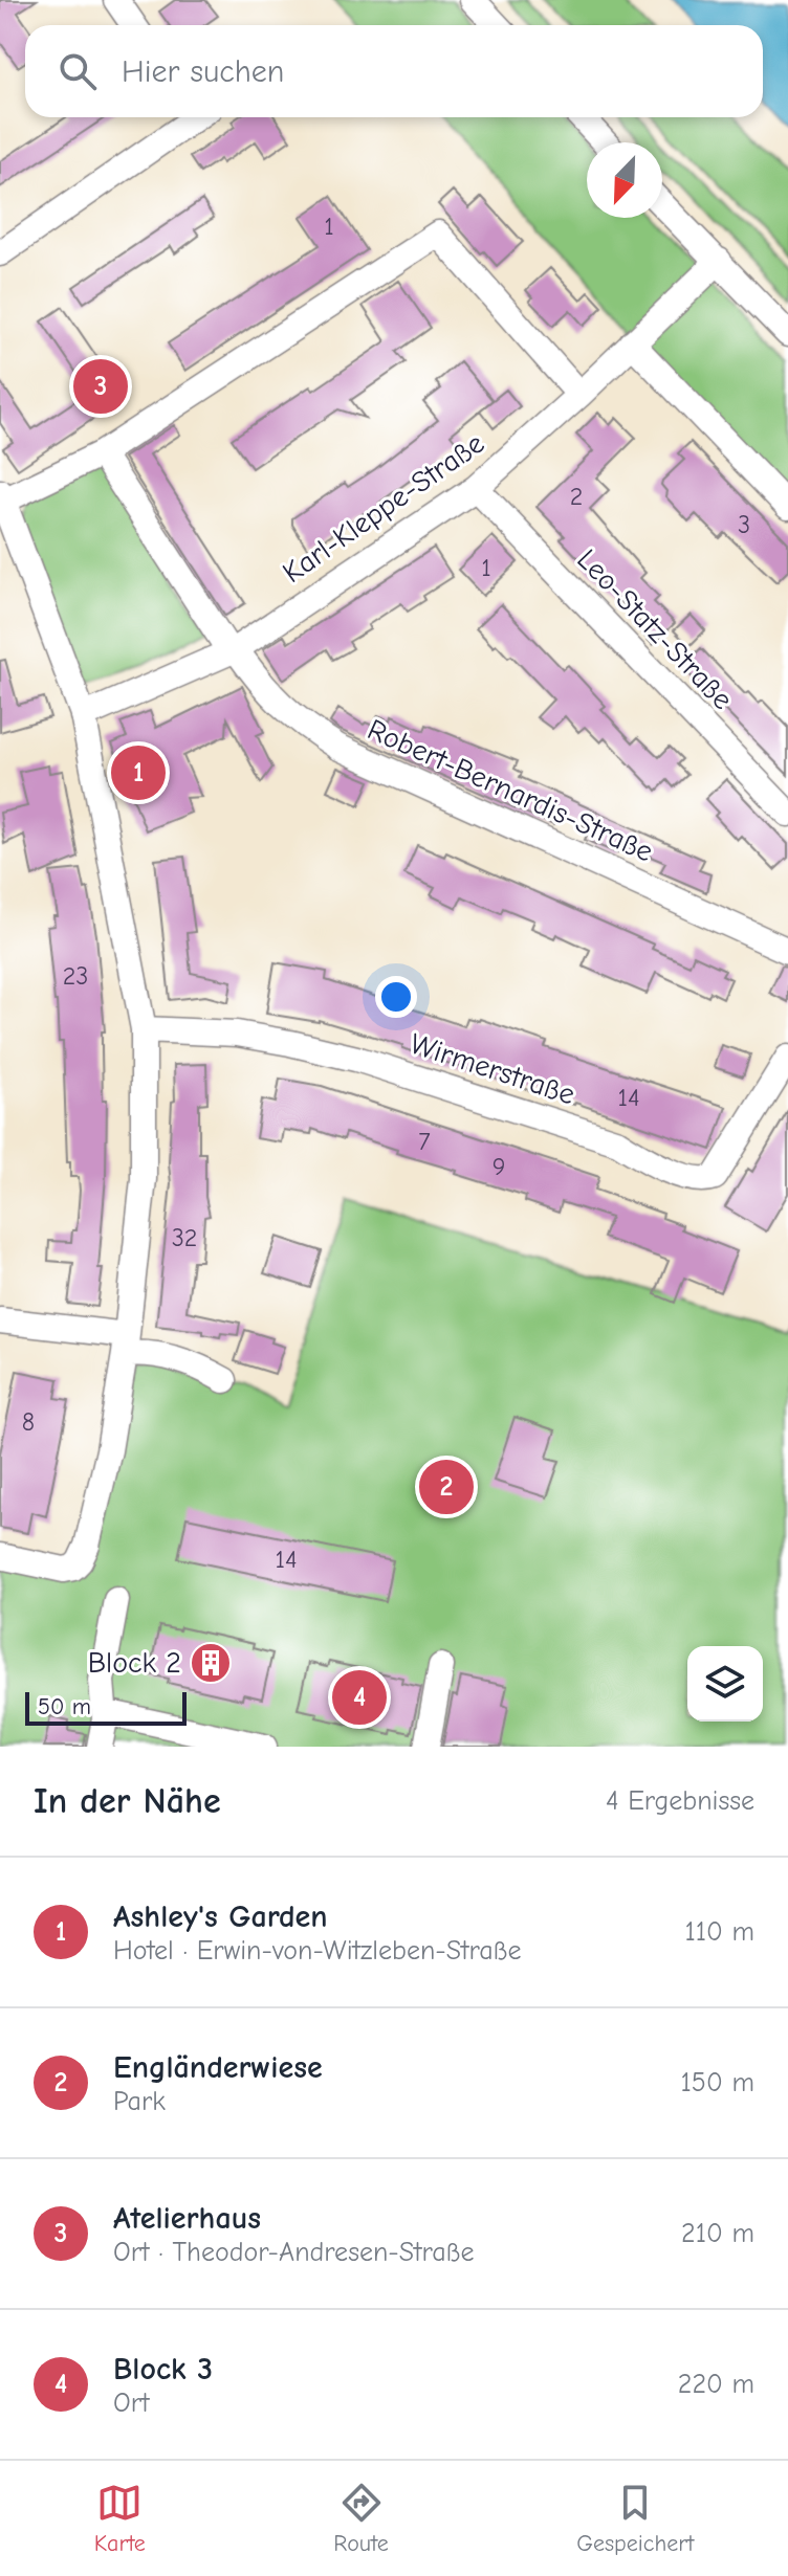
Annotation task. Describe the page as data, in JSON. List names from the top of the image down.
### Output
{
  "streets": {
    "street": [
      "Karl-Kleppe-Straße",
      "Leo-Statz-Straße",
      "Robert-Bernardis-Straße",
      "Wirmerstraße"
    ]
  },
  "crossings": [
    ["Karl-Kleppe-Straße", "Leo-Statz-Straße"],
    ["Karl-Kleppe-Straße", "Robert-Bernardis-Straße"]
  ],
  "places": {
    "building": ["Block 2"]
  },
  "house_numbers": [
    "1",
    "2",
    "3",
    "1",
    "23",
    "14",
    "7",
    "9",
    "32",
    "8",
    "14"
  ],
  "scale_bar": "50 m",
  "north": "bottom left",
  "page": {
    "search": "Hier suchen",
    "pins": [
      "3",
      "1",
      "2",
      "4"
    ],
    "scale": "50 m",
    "heading": ["In der Nähe", "4 Ergebnisse"],
    "list": [
      {
        "mark": "1",
        "name": "Ashley's Garden",
        "note": "Hotel · Erwin-von-Witzleben-Straße",
        "value": "110 m"
      },
      {
        "mark": "2",
        "name": "Engländerwiese",
        "note": "Park",
        "value": "150 m"
      },
      {
        "mark": "3",
        "name": "Atelierhaus",
        "note": "Ort · Theodor-Andresen-Straße",
        "value": "210 m"
      },
      {
        "mark": "4",
        "name": "Block 3",
        "note": "Ort",
        "value": "220 m"
      }
    ],
    "nav": ["Karte", "Route", "Gespeichert"]
  }
}
